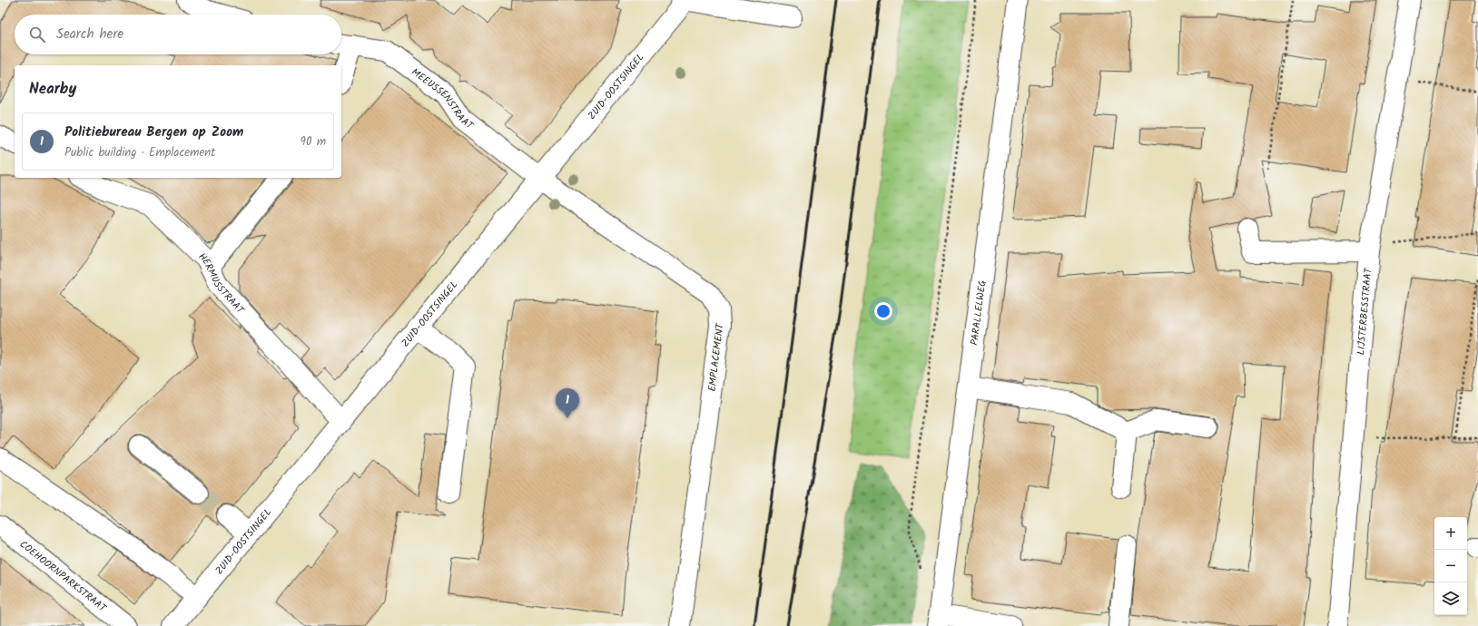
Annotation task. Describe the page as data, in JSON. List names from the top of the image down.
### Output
{
  "streets": {
    "street": [
      "ZUID-OOSTSINGEL",
      "MEEUSSENSTRAAT",
      "HERMUSSTRAAT",
      "LIJSTERBESSTRAAT",
      "PARALLELWEG",
      "EMPLACEMENT",
      "COEHOORNPARKSTRAAT"
    ]
  },
  "crossings": [
    ["ZUID-OOSTSINGEL", "MEEUSSENSTRAAT"],
    ["ZUID-OOSTSINGEL", "HERMUSSTRAAT"],
    ["ZUID-OOSTSINGEL", "EMPLACEMENT"],
    ["MEEUSSENSTRAAT", "EMPLACEMENT"]
  ],
  "page": {
    "search": "Search here",
    "heading": "Nearby",
    "list": [
      {
        "mark": "1",
        "name": "Politiebureau Bergen op Zoom",
        "note": "Public building · Emplacement",
        "value": "90 m"
      }
    ],
    "pins": "1",
    "map_buttons": ["+", "−"]
  }
}
